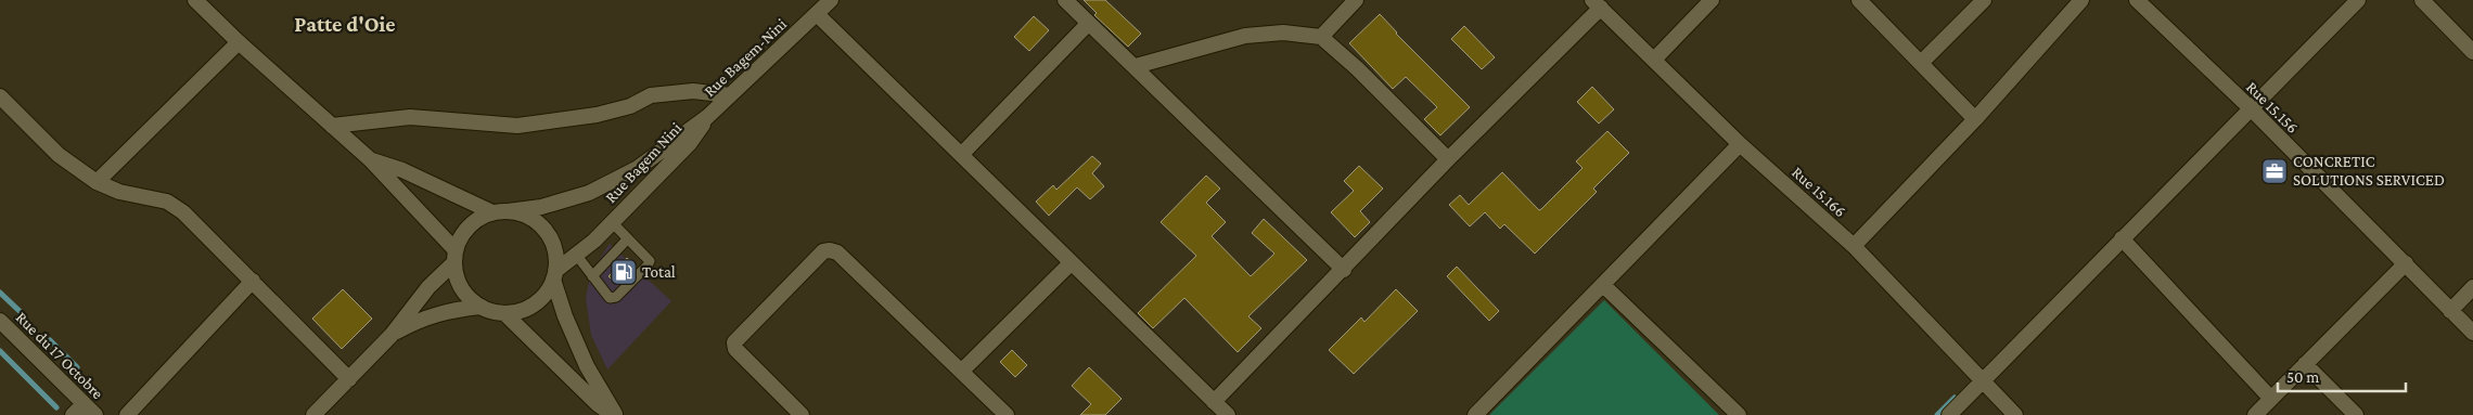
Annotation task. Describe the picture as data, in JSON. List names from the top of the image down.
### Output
{
  "streets": {
    "street": [
      "Rue Bagem-Nini",
      "Rue 15.156",
      "Rue Bagem Nini",
      "Rue 15.166",
      "Rue du 17 Octobre"
    ]
  },
  "crossings": [
    ["Rue Bagem-Nini", "Rue Bagem Nini"]
  ],
  "districts": ["Patte d'Oie"],
  "places": {
    "office": ["CONCRETIC SOLUTIONS SERVICED"],
    "fuel station": ["Total"]
  },
  "scale_bar": "50 m"
}
